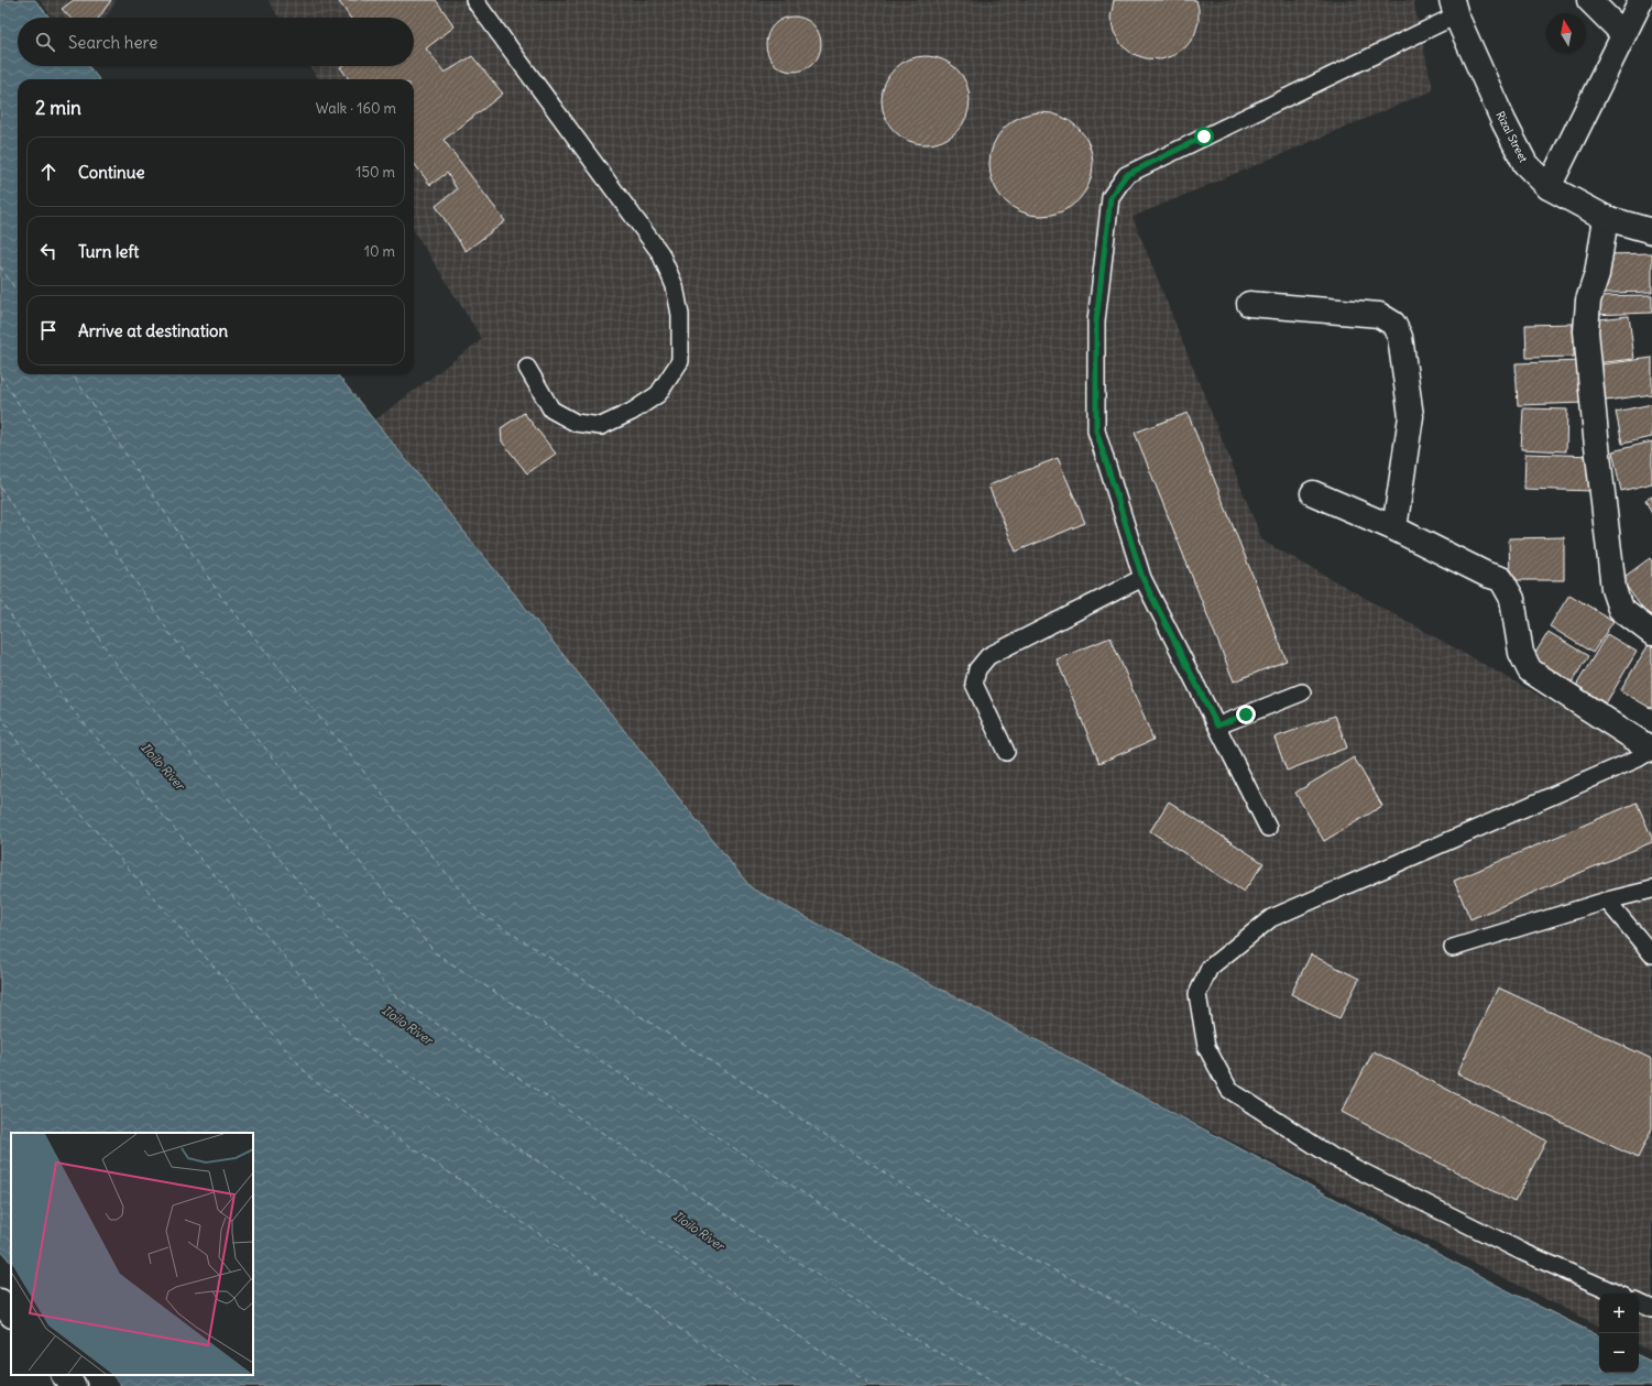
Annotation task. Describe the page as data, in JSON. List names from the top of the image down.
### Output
{
  "streets": {
    "street": ["Rizal Street"]
  },
  "water": ["Iloilo River"],
  "north": "top",
  "page": {
    "search": "Search here",
    "heading": ["2 min", "Walk · 160 m"],
    "list": [
      ["Continue", "150 m"],
      ["Turn left", "10 m"],
      "Arrive at destination"
    ],
    "map_buttons": ["+", "−"]
  }
}
